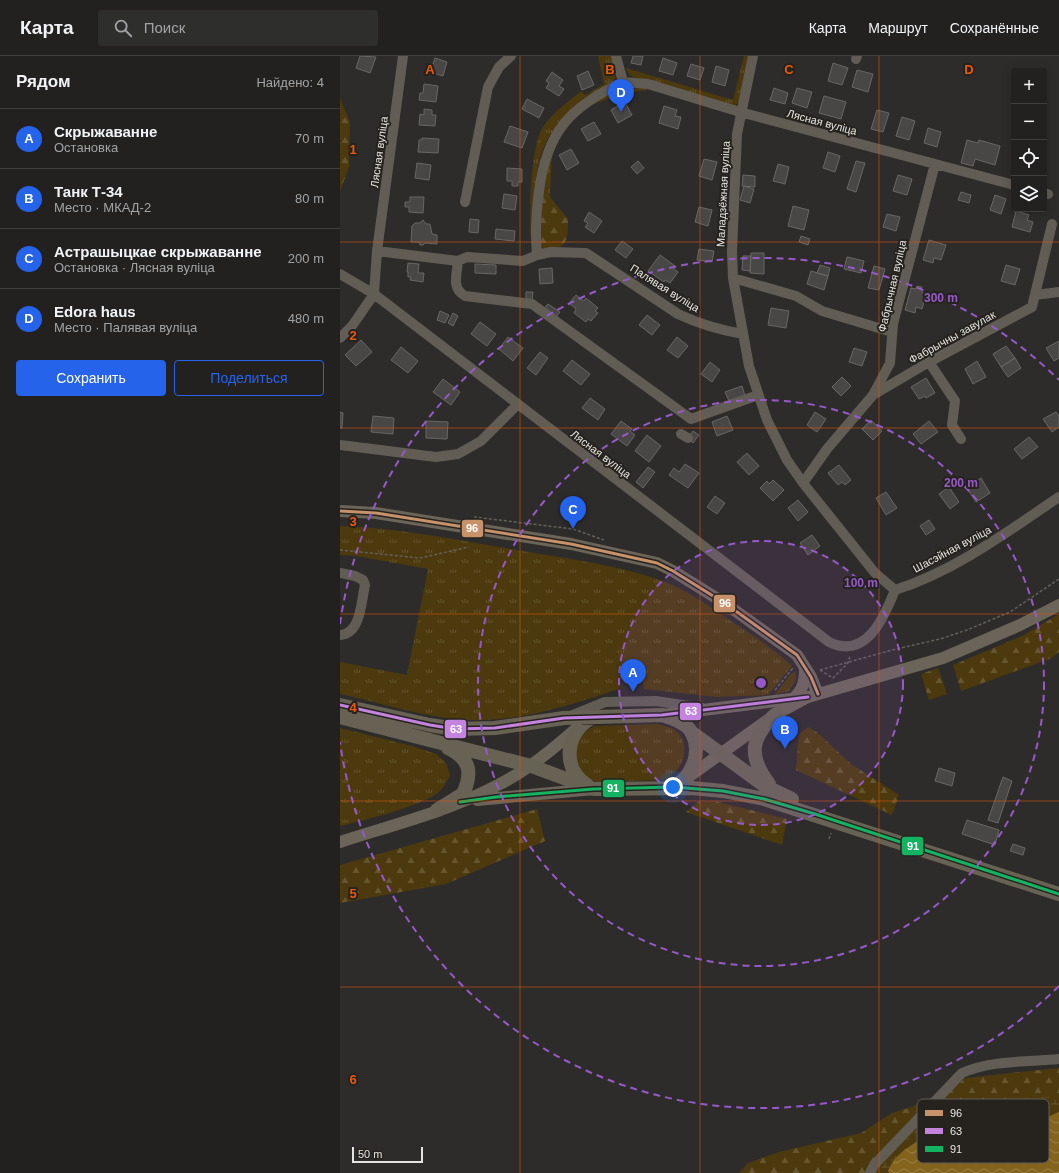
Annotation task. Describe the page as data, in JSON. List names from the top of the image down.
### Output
{
  "streets": {
    "street": [
      "Лясная вуліца",
      "Маладзёжная вуліца",
      "Фабрычная вуліца",
      "Палявая вуліца",
      "Фабрычны завулак",
      "Шасэйная вуліца"
    ]
  },
  "crossings": [
    ["Лясная вуліца", "Маладзёжная вуліца"],
    ["Лясная вуліца", "Фабрычная вуліца"],
    ["Маладзёжная вуліца", "Палявая вуліца"],
    ["Фабрычная вуліца", "Фабрычны завулак"]
  ],
  "lines": ["transit line 96", "transit line 63", "transit line 91"],
  "legend": ["96", "63", "91"],
  "scale_bar": "50 m",
  "page": {
    "header": "Карта",
    "search": "Поиск",
    "nav": ["Карта", "Маршрут", "Сохранённые"],
    "heading": ["Рядом", "Найдено: 4"],
    "map_buttons": ["+", "−"],
    "pins": [
      "D",
      "C",
      "A",
      "B"
    ],
    "list": [
      {
        "mark": "A",
        "name": "Скрыжаванне",
        "note": "Остановка",
        "value": "70 m"
      },
      {
        "mark": "B",
        "name": "Танк Т-34",
        "note": "Место · МКАД-2",
        "value": "80 m"
      },
      {
        "mark": "C",
        "name": "Астрашыцкае скрыжаванне",
        "note": "Остановка · Лясная вуліца",
        "value": "200 m"
      },
      {
        "mark": "D",
        "name": "Edora haus",
        "note": "Место · Палявая вуліца",
        "value": "480 m"
      }
    ],
    "buttons": ["Сохранить", "Поделиться"],
    "scale": "50 m"
  },
  "grid": {
    "columns": [
      "A",
      "B",
      "C",
      "D"
    ],
    "rows": [
      "1",
      "2",
      "3",
      "4",
      "5",
      "6"
    ]
  },
  "rings": ["300 m", "200 m", "100 m"]
}
